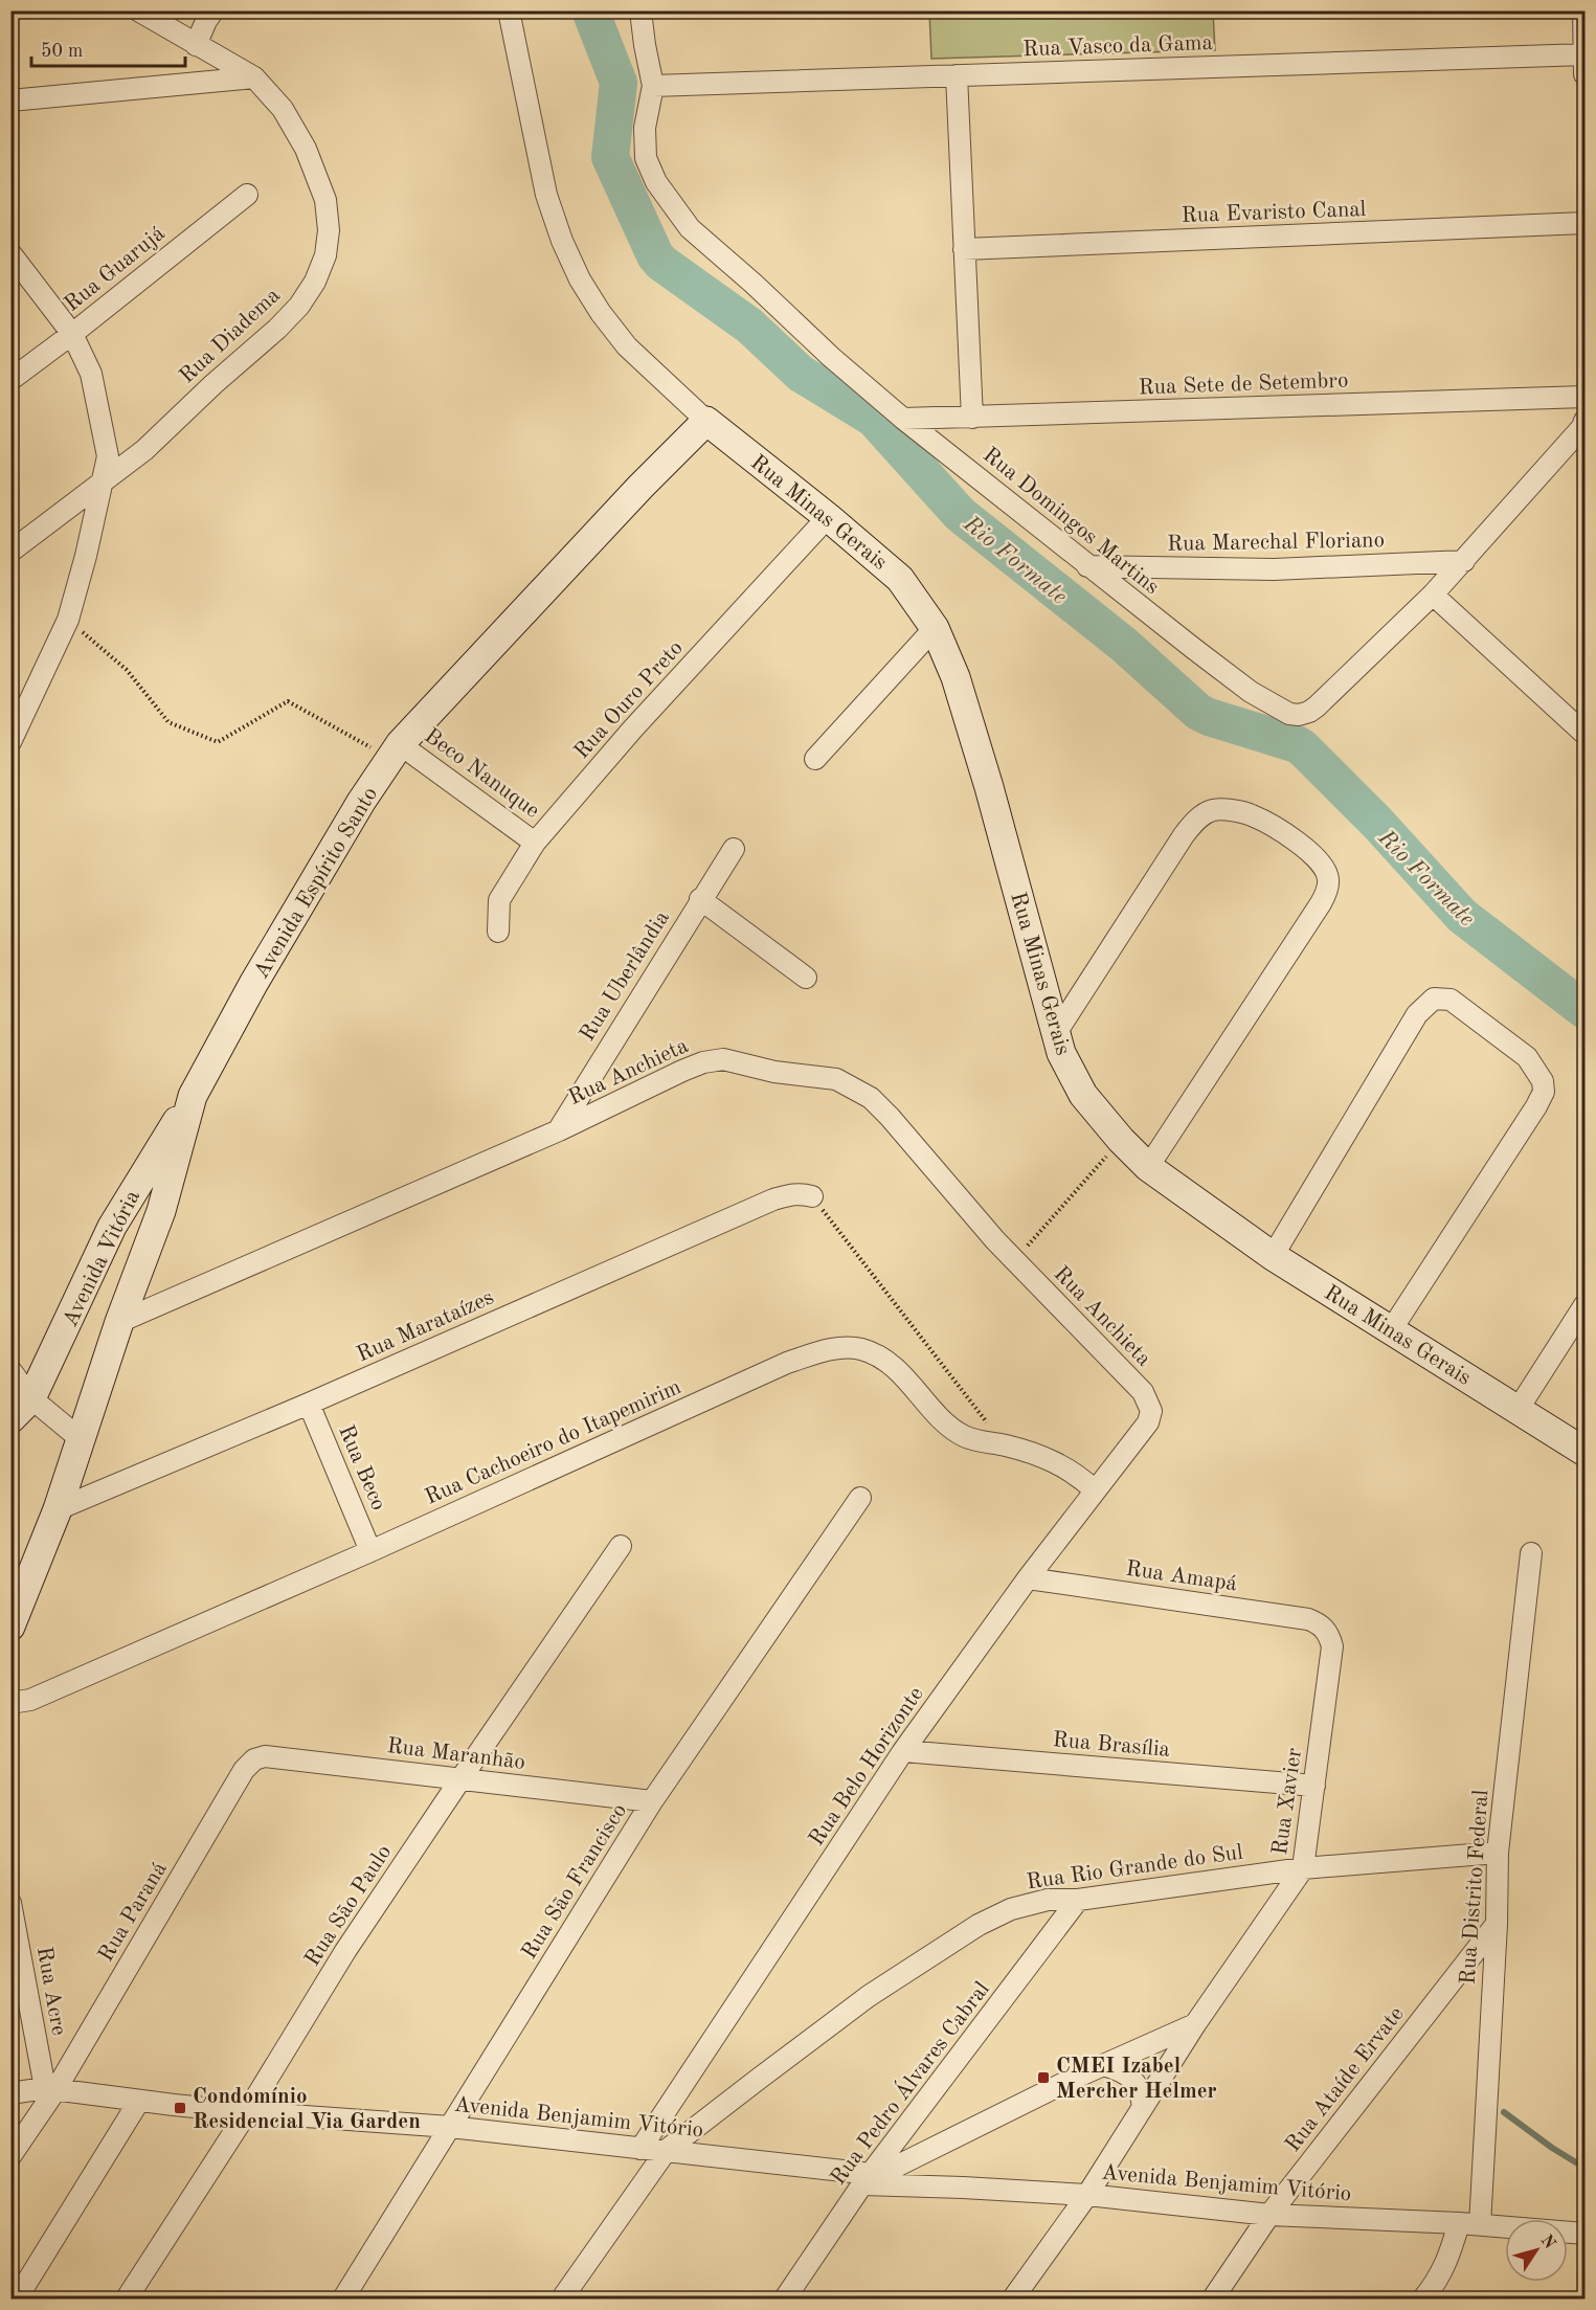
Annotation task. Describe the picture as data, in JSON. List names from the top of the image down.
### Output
{
  "streets": {
    "street": [
      "Rua Vasco da Gama",
      "Rua Evaristo Canal",
      "Rua Guarujá",
      "Rua Diadema",
      "Rua Sete de Setembro",
      "Rua Minas Gerais",
      "Rua Domingos Martins",
      "Rua Marechal Floriano",
      "Rua Ouro Preto",
      "Beco Nanuque",
      "Avenida Espírito Santo",
      "Rua Uberlândia",
      "Rua Anchieta",
      "Avenida Vitória",
      "Rua Marataízes",
      "Rua Cachoeiro do Itapemirim",
      "Rua Beco",
      "Rua Amapá",
      "Rua Brasília",
      "Rua Maranhão",
      "Rua Belo Horizonte",
      "Rua Xavier",
      "Rua Rio Grande do Sul",
      "Rua São Francisco",
      "Rua Distrito Federal",
      "Rua São Paulo",
      "Rua Paraná",
      "Rua Acre",
      "Rua Ataíde Ervate",
      "Rua Pedro Álvares Cabral",
      "Avenida Benjamim Vitório"
    ]
  },
  "crossings": [
    ["Rua Vasco da Gama", "Rua Domingos Martins"],
    ["Rua Sete de Setembro", "Rua Domingos Martins"],
    ["Rua Minas Gerais", "Rua Ouro Preto"],
    ["Rua Minas Gerais", "Avenida Espírito Santo"],
    ["Rua Domingos Martins", "Rua Marechal Floriano"],
    ["Rua Ouro Preto", "Beco Nanuque"],
    ["Beco Nanuque", "Avenida Espírito Santo"],
    ["Avenida Espírito Santo", "Rua Anchieta"],
    ["Avenida Espírito Santo", "Avenida Vitória"],
    ["Avenida Espírito Santo", "Rua Marataízes"],
    ["Rua Uberlândia", "Rua Anchieta"],
    ["Rua Anchieta", "Rua Belo Horizonte"],
    ["Rua Marataízes", "Rua Beco"],
    ["Rua Cachoeiro do Itapemirim", "Rua Beco"],
    ["Rua Cachoeiro do Itapemirim", "Rua Belo Horizonte"],
    ["Rua Amapá", "Rua Belo Horizonte"],
    ["Rua Amapá", "Rua Xavier"],
    ["Rua Brasília", "Rua Belo Horizonte"],
    ["Rua Brasília", "Rua Xavier"],
    ["Rua Maranhão", "Rua São Francisco"],
    ["Rua Maranhão", "Rua São Paulo"],
    ["Rua Maranhão", "Rua Paraná"],
    ["Rua Belo Horizonte", "Avenida Benjamim Vitório"],
    ["Rua Xavier", "Rua Rio Grande do Sul"],
    ["Rua Xavier", "Avenida Benjamim Vitório"],
    ["Rua Rio Grande do Sul", "Rua Distrito Federal"],
    ["Rua Rio Grande do Sul", "Rua Pedro Álvares Cabral"],
    ["Rua Rio Grande do Sul", "Avenida Benjamim Vitório"],
    ["Rua São Francisco", "Avenida Benjamim Vitório"],
    ["Rua Distrito Federal", "Rua Ataíde Ervate"],
    ["Rua Distrito Federal", "Avenida Benjamim Vitório"],
    ["Rua São Paulo", "Avenida Benjamim Vitório"],
    ["Rua Paraná", "Rua Acre"],
    ["Rua Paraná", "Avenida Benjamim Vitório"],
    ["Rua Acre", "Avenida Benjamim Vitório"],
    ["Rua Ataíde Ervate", "Avenida Benjamim Vitório"],
    ["Rua Pedro Álvares Cabral", "Avenida Benjamim Vitório"]
  ],
  "water": ["Rio Formate"],
  "places": {
    "transit": ["CMEI Izabel Mercher Helmer", "Condomínio Residencial Via Garden"]
  },
  "scale_bar": "50 m",
  "north": "top right"
}
